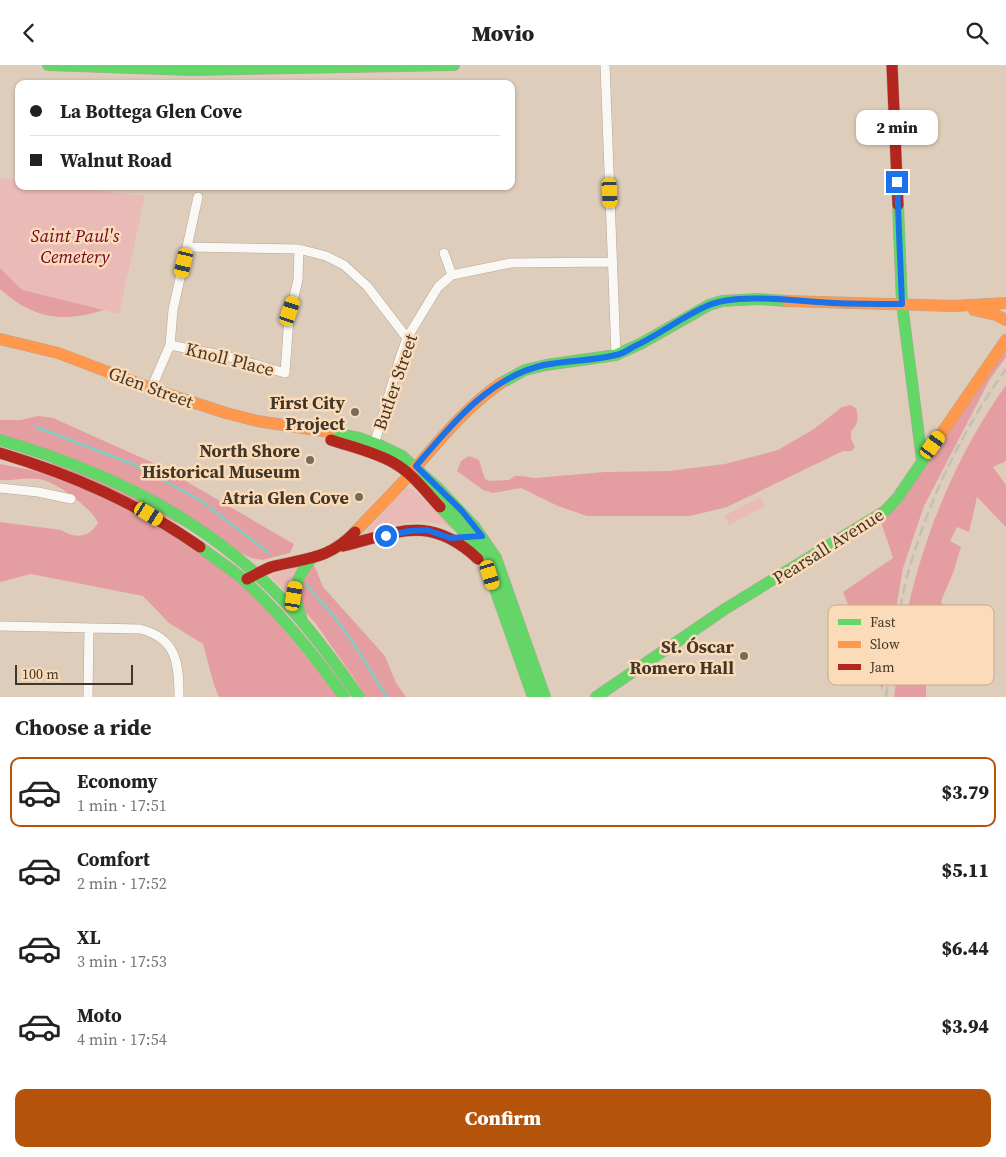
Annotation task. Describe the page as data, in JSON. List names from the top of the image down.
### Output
{
  "streets": {
    "main road": ["Glen Street", "Pearsall Avenue"],
    "street": ["Knoll Place", "Butler Street"]
  },
  "crossings": [
    ["Butler Street", "Glen Street"]
  ],
  "parks": ["Saint Paul's Cemetery"],
  "places": [
    "First City Project",
    "North Shore Historical Museum",
    "Atria Glen Cove",
    "St. Óscar Romero Hall"
  ],
  "legend": ["Fast", "Slow", "Jam"],
  "scale_bar": "100 m",
  "page": {
    "header": "Movio",
    "banner": ["La Bottega Glen Cove", "Walnut Road"],
    "bubble": "2 min",
    "scale": "100 m",
    "heading": "Choose a ride",
    "list": [
      {
        "name": "Economy",
        "note": "1 min · 17:51",
        "value": "$3.79"
      },
      {
        "name": "Comfort",
        "note": "2 min · 17:52",
        "value": "$5.11"
      },
      {
        "name": "XL",
        "note": "3 min · 17:53",
        "value": "$6.44"
      },
      {
        "name": "Moto",
        "note": "4 min · 17:54",
        "value": "$3.94"
      }
    ],
    "buttons": "Confirm"
  }
}
